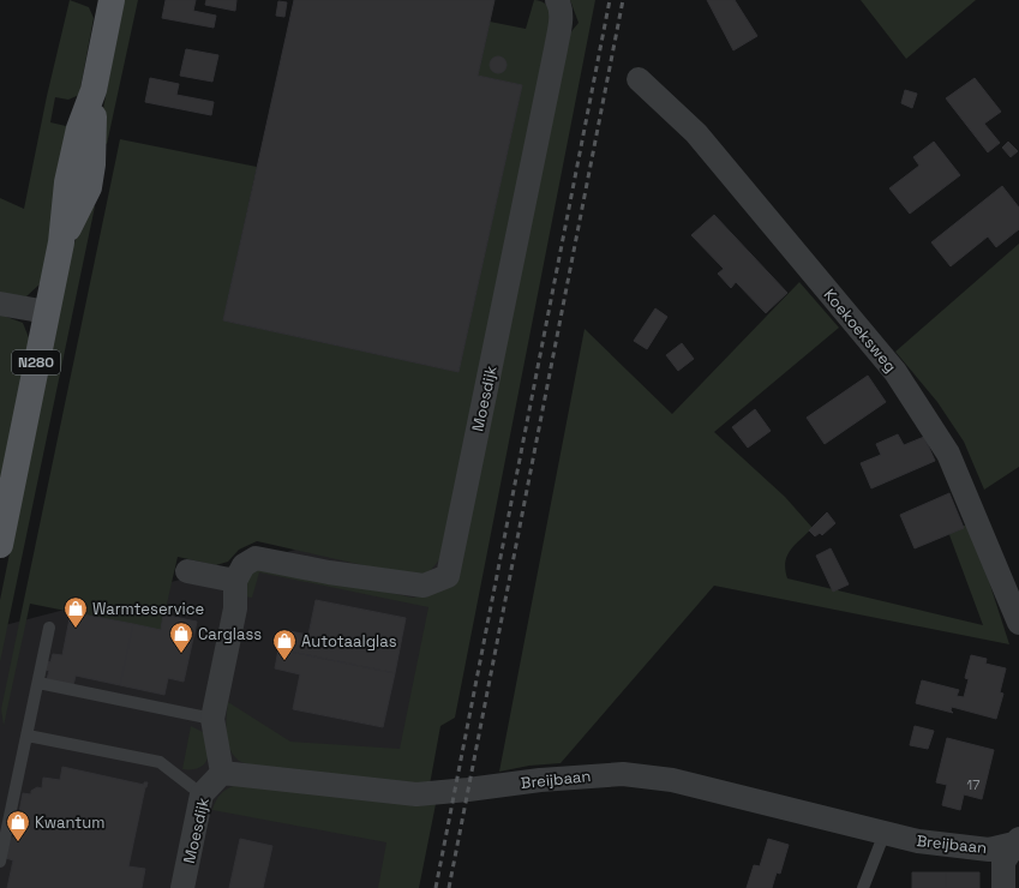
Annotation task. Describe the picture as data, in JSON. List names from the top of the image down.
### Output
{
  "streets": {
    "main road": ["N280"],
    "street": ["Koekoeksweg", "Moesdijk", "Breijbaan"]
  },
  "crossings": [
    ["Moesdijk", "Breijbaan"]
  ],
  "places": {
    "shop": [
      "Warmteservice",
      "Carglass",
      "Autotaalglas",
      "Kwantum"
    ]
  },
  "house_numbers": ["17"]
}
